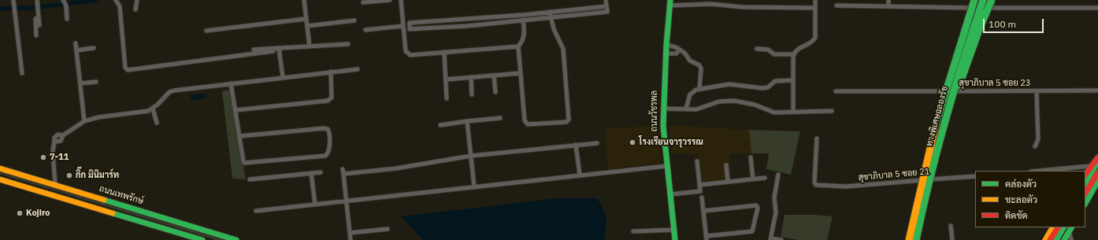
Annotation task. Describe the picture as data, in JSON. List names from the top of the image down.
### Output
{
  "streets": {
    "main road": ["ถนนวัชรพล", "ทางพิเศษฉลองรัช", "ถนนเทพรักษ์"],
    "street": ["สุขาภิบาล 5 ซอย 23", "สุขาภิบาล 5 ซอย 21"]
  },
  "places": [
    "โรงเรียนจารุวรรณ",
    "7-11",
    "กิ๊ก มินิมาร์ท",
    "Kojiro"
  ],
  "legend": ["คล่องตัว", "ชะลอตัว", "ติดขัด"],
  "scale_bar": "100 m"
}
